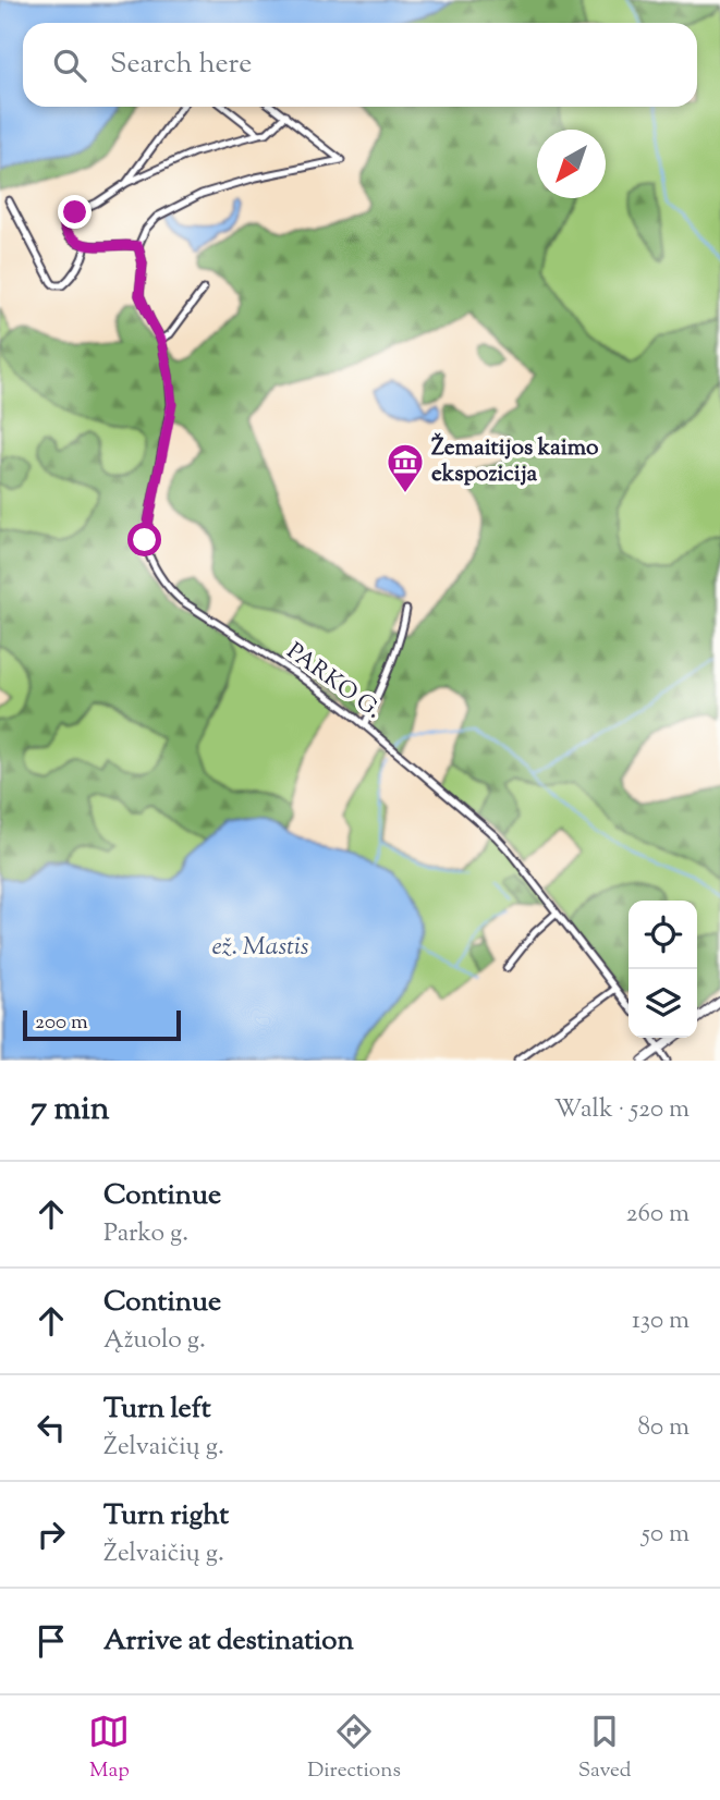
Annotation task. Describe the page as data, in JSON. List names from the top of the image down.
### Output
{
  "streets": {
    "street": ["PARKO G."]
  },
  "water": ["ež. Mastis"],
  "places": {
    "museum": ["Žemaitijos kaimo ekspozicija"]
  },
  "scale_bar": "200 m",
  "north": "bottom left",
  "page": {
    "search": "Search here",
    "scale": "200 m",
    "heading": ["7 min", "Walk · 520 m"],
    "list": [
      ["Continue", "Parko g.", "260 m"],
      ["Continue", "Ąžuolo g.", "130 m"],
      ["Turn left", "Želvaičių g.", "80 m"],
      ["Turn right", "Želvaičių g.", "50 m"],
      "Arrive at destination"
    ],
    "nav": ["Map", "Directions", "Saved"]
  }
}
